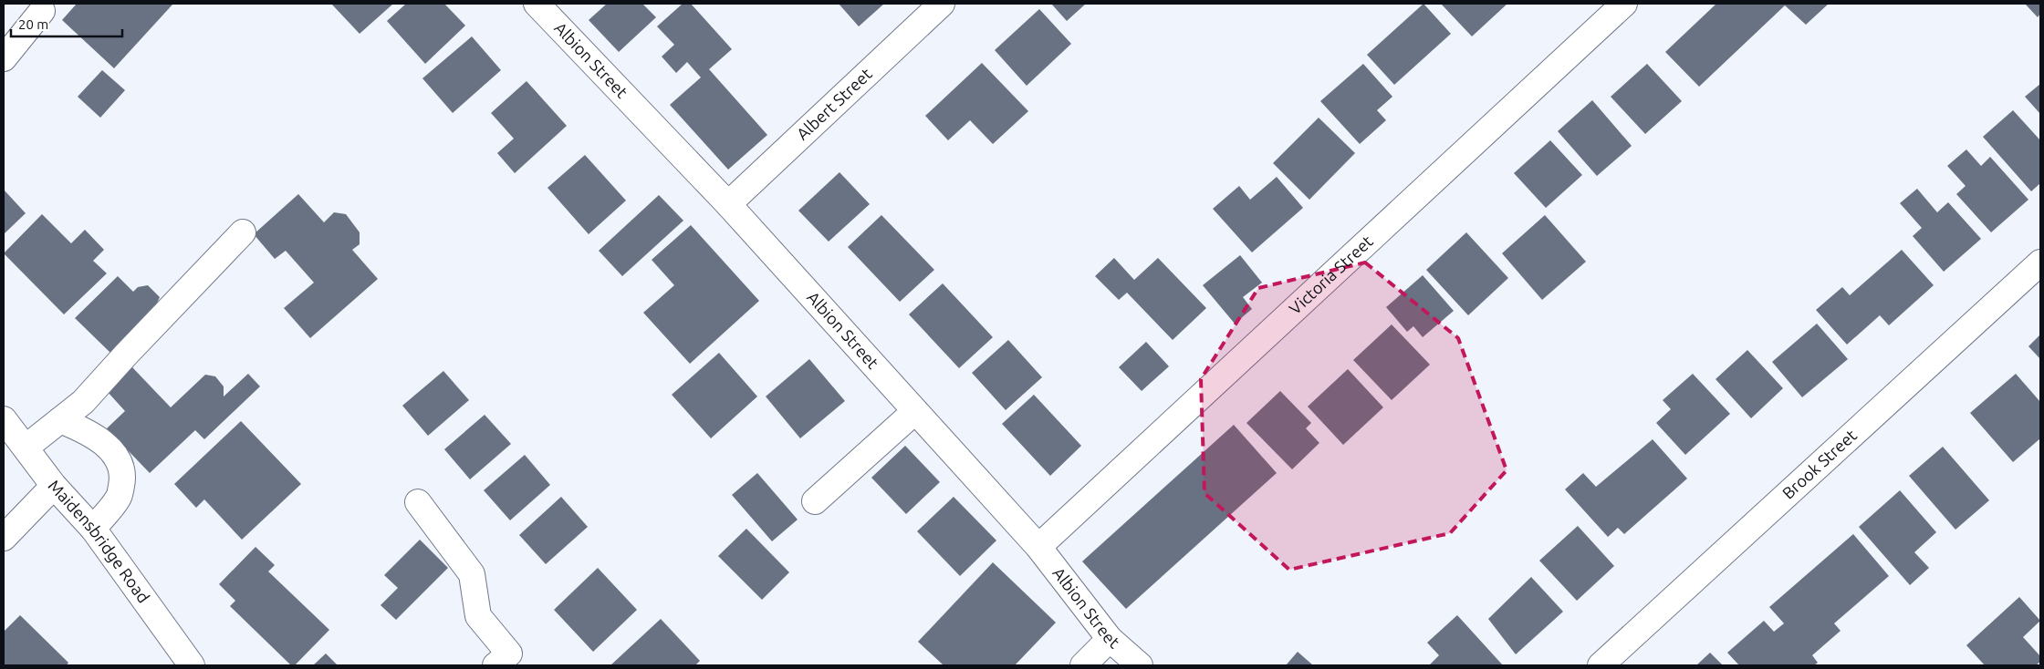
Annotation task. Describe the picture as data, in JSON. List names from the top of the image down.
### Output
{
  "streets": {
    "street": [
      "Albion Street",
      "Albert Street",
      "Victoria Street",
      "Brook Street",
      "Maidensbridge Road"
    ]
  },
  "crossings": [
    ["Albion Street", "Albert Street"],
    ["Albion Street", "Victoria Street"]
  ],
  "scale_bar": "20 m"
}
